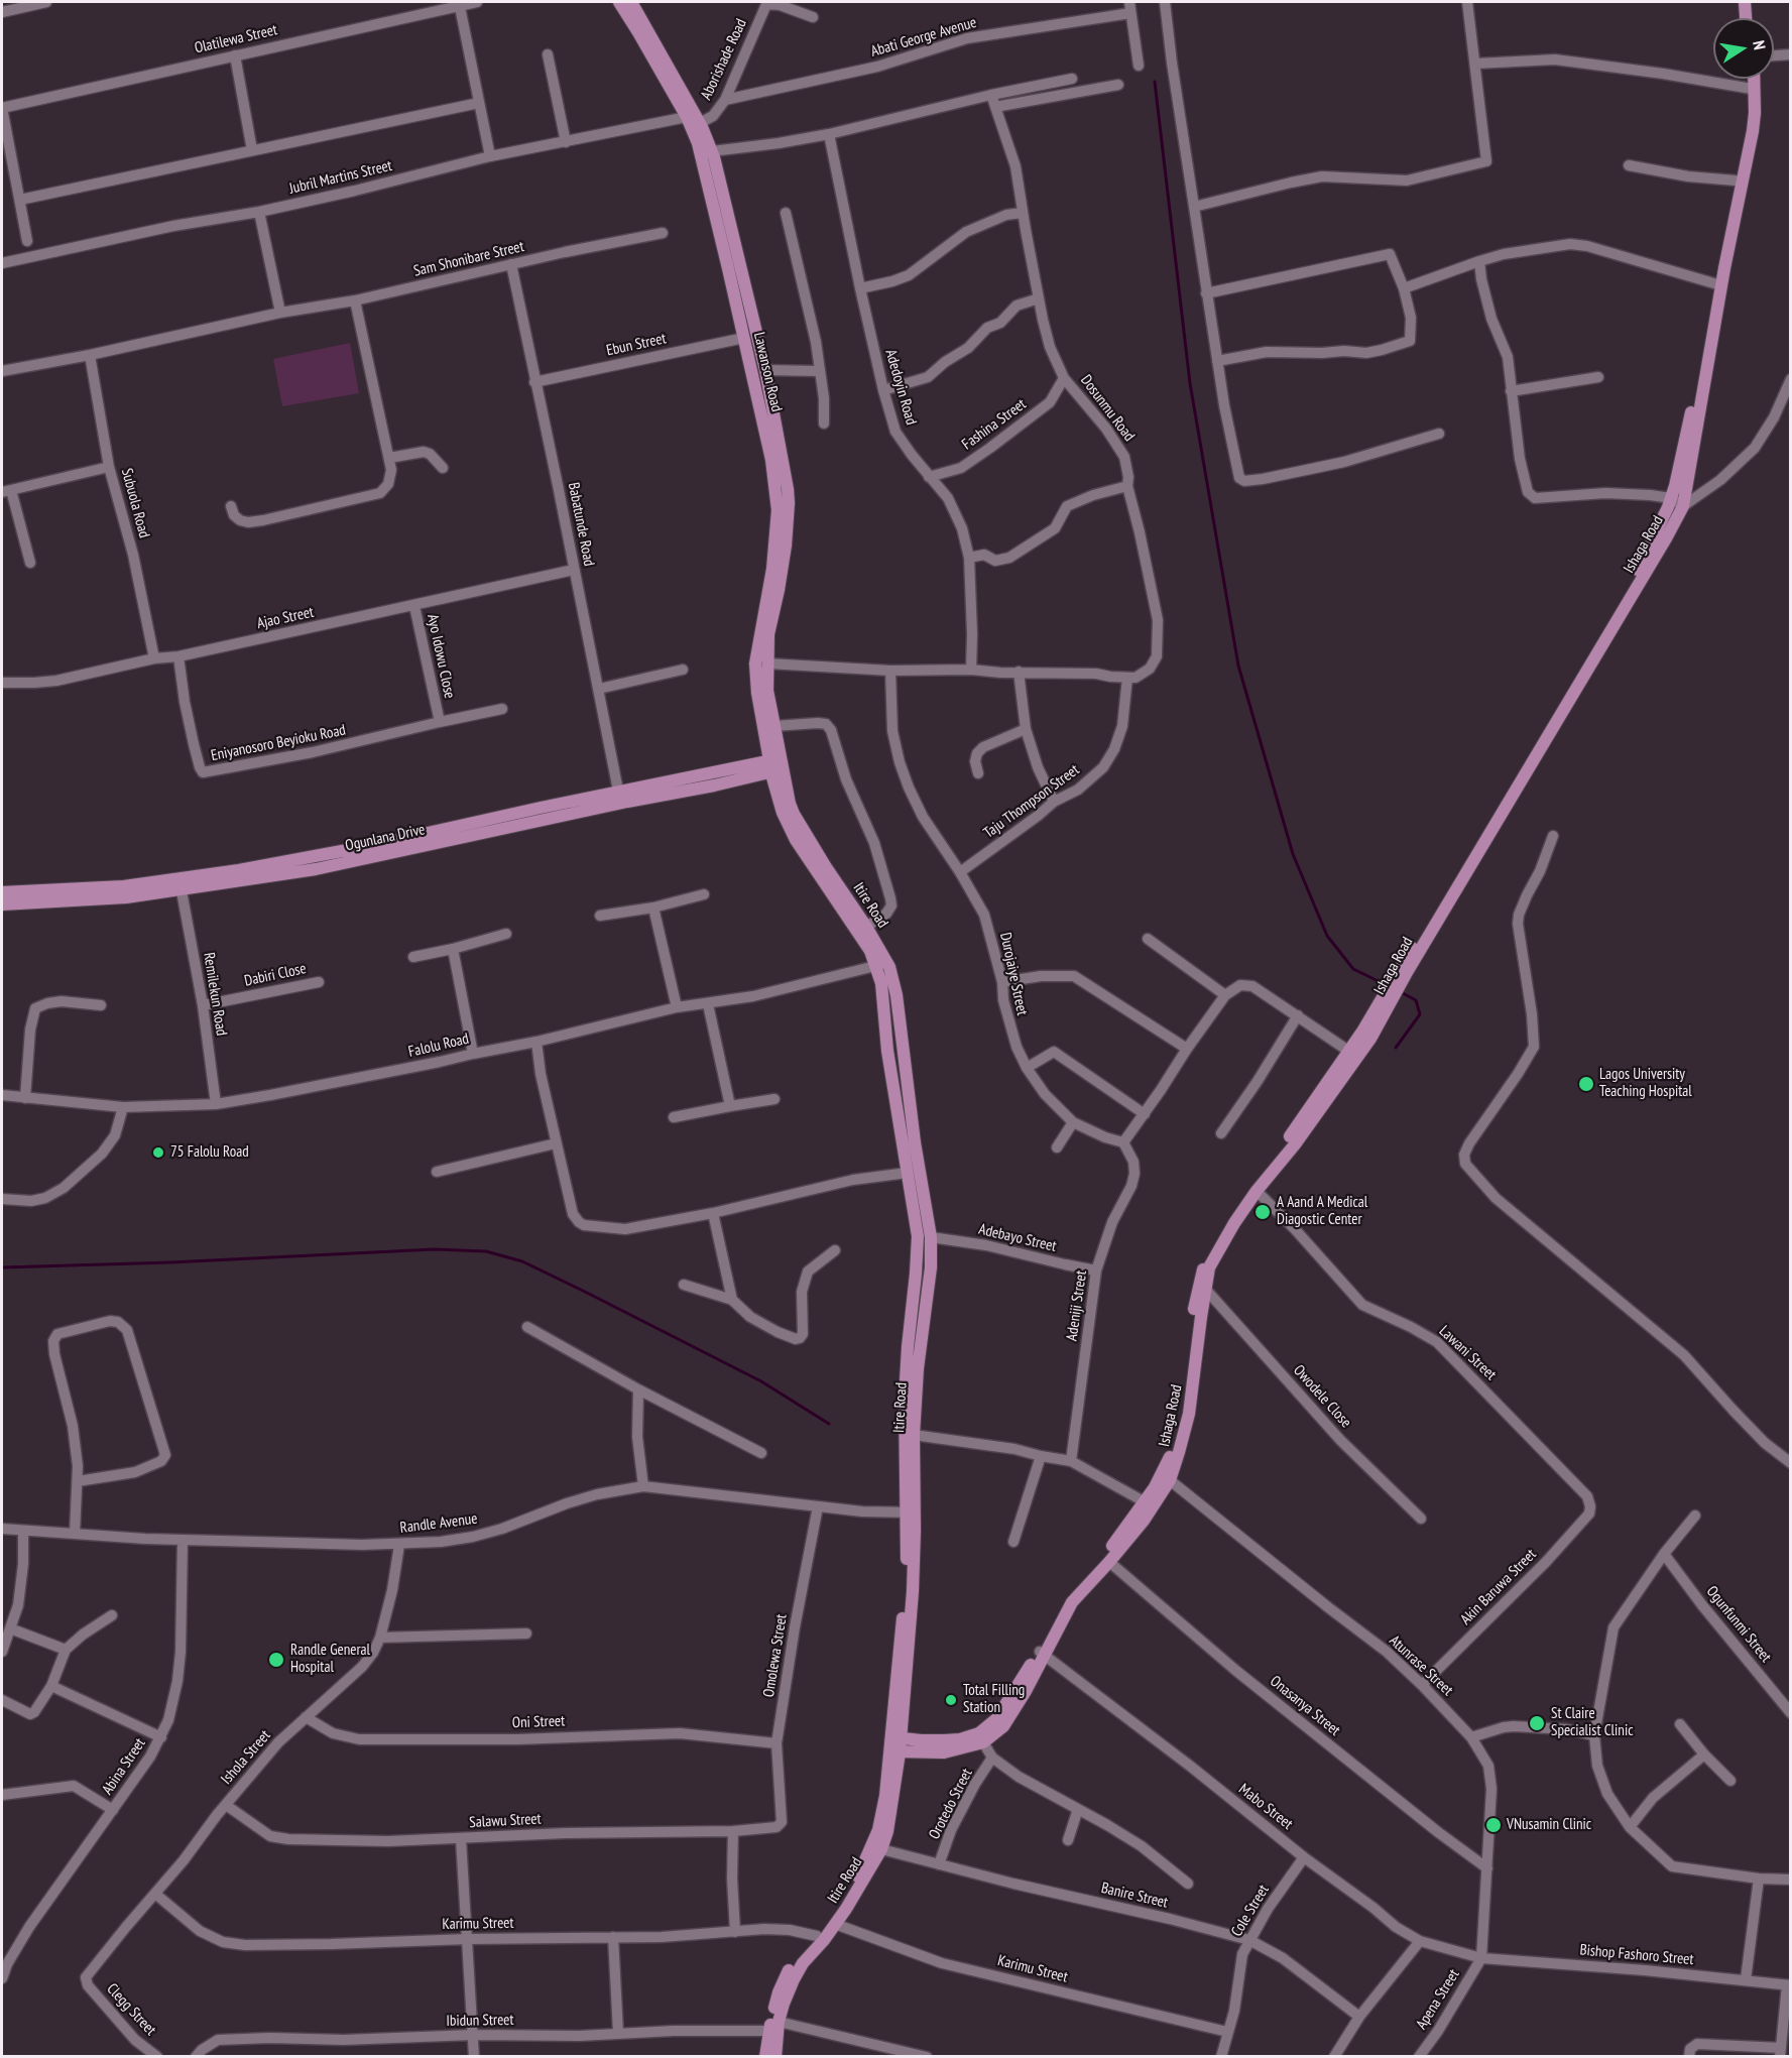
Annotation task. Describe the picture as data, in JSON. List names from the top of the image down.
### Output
{
  "streets": {
    "main road": [
      "Lawanson Road",
      "Ishaga Road",
      "Ogunlana Drive",
      "Itire Road"
    ],
    "street": [
      "Abati George Avenue",
      "Olatilewa Street",
      "Aborishade Road",
      "Jubril Martins Street",
      "Sam Shonibare Street",
      "Ebun Street",
      "Adedoyin Road",
      "Dosunmu Road",
      "Fashina Street",
      "Subuola Road",
      "Babatunde Road",
      "Ajao Street",
      "Ayo Idowu Close",
      "Eniyanosoro Beyioku Road",
      "Taju Thompson Street",
      "Durojaiye Street",
      "Dabiri Close",
      "Remilekun Road",
      "Falolu Road",
      "Adebayo Street",
      "Adeniji Street",
      "Lawani Street",
      "Owodele Close",
      "Randle Avenue",
      "Akin Baruwa Street",
      "Ogunfunmi Street",
      "Omolewa Street",
      "Atunrase Street",
      "Onasanya Street",
      "Oni Street",
      "Ishola Street",
      "Abina Street",
      "Orotedo Street",
      "Mabo Street",
      "Salawu Street",
      "Banire Street",
      "Cole Street",
      "Karimu Street",
      "Bishop Fashoro Street",
      "Apena Street",
      "Clegg Street",
      "Ibidun Street"
    ]
  },
  "crossings": [
    ["Abati George Avenue", "Aborishade Road"],
    ["Aborishade Road", "Lawanson Road"],
    ["Jubril Martins Street", "Lawanson Road"],
    ["Sam Shonibare Street", "Subuola Road"],
    ["Sam Shonibare Street", "Babatunde Road"],
    ["Ebun Street", "Lawanson Road"],
    ["Ebun Street", "Babatunde Road"],
    ["Lawanson Road", "Ogunlana Drive"],
    ["Lawanson Road", "Itire Road"],
    ["Adedoyin Road", "Fashina Street"],
    ["Dosunmu Road", "Fashina Street"],
    ["Dosunmu Road", "Taju Thompson Street"],
    ["Subuola Road", "Ajao Street"],
    ["Babatunde Road", "Ajao Street"],
    ["Babatunde Road", "Ogunlana Drive"],
    ["Ishaga Road", "Itire Road"],
    ["Ishaga Road", "Lawani Street"],
    ["Ishaga Road", "Owodele Close"],
    ["Ishaga Road", "Atunrase Street"],
    ["Ishaga Road", "Onasanya Street"],
    ["Ishaga Road", "Mabo Street"],
    ["Ajao Street", "Ayo Idowu Close"],
    ["Ajao Street", "Eniyanosoro Beyioku Road"],
    ["Ayo Idowu Close", "Eniyanosoro Beyioku Road"],
    ["Taju Thompson Street", "Durojaiye Street"],
    ["Ogunlana Drive", "Itire Road"],
    ["Ogunlana Drive", "Remilekun Road"],
    ["Itire Road", "Falolu Road"],
    ["Itire Road", "Adebayo Street"],
    ["Itire Road", "Randle Avenue"],
    ["Itire Road", "Banire Street"],
    ["Itire Road", "Karimu Street"],
    ["Itire Road", "Ibidun Street"],
    ["Durojaiye Street", "Adeniji Street"],
    ["Dabiri Close", "Remilekun Road"],
    ["Remilekun Road", "Falolu Road"],
    ["Adebayo Street", "Adeniji Street"],
    ["Lawani Street", "Akin Baruwa Street"],
    ["Randle Avenue", "Omolewa Street"],
    ["Randle Avenue", "Ishola Street"],
    ["Randle Avenue", "Abina Street"],
    ["Akin Baruwa Street", "Atunrase Street"],
    ["Omolewa Street", "Oni Street"],
    ["Omolewa Street", "Salawu Street"],
    ["Atunrase Street", "Onasanya Street"],
    ["Atunrase Street", "Mabo Street"],
    ["Atunrase Street", "Bishop Fashoro Street"],
    ["Atunrase Street", "Apena Street"],
    ["Oni Street", "Ishola Street"],
    ["Ishola Street", "Salawu Street"],
    ["Ishola Street", "Karimu Street"],
    ["Ishola Street", "Clegg Street"],
    ["Orotedo Street", "Banire Street"],
    ["Mabo Street", "Cole Street"],
    ["Mabo Street", "Bishop Fashoro Street"],
    ["Mabo Street", "Apena Street"],
    ["Banire Street", "Cole Street"],
    ["Cole Street", "Karimu Street"],
    ["Bishop Fashoro Street", "Apena Street"]
  ],
  "places": [
    "Lagos University Teaching Hospital",
    "75 Falolu Road",
    "A Aand A Medical Diagostic Center",
    "Randle General Hospital",
    "Total Filling Station",
    "St Claire Specialist Clinic",
    "VNusamin Clinic"
  ],
  "north": "right"
}
